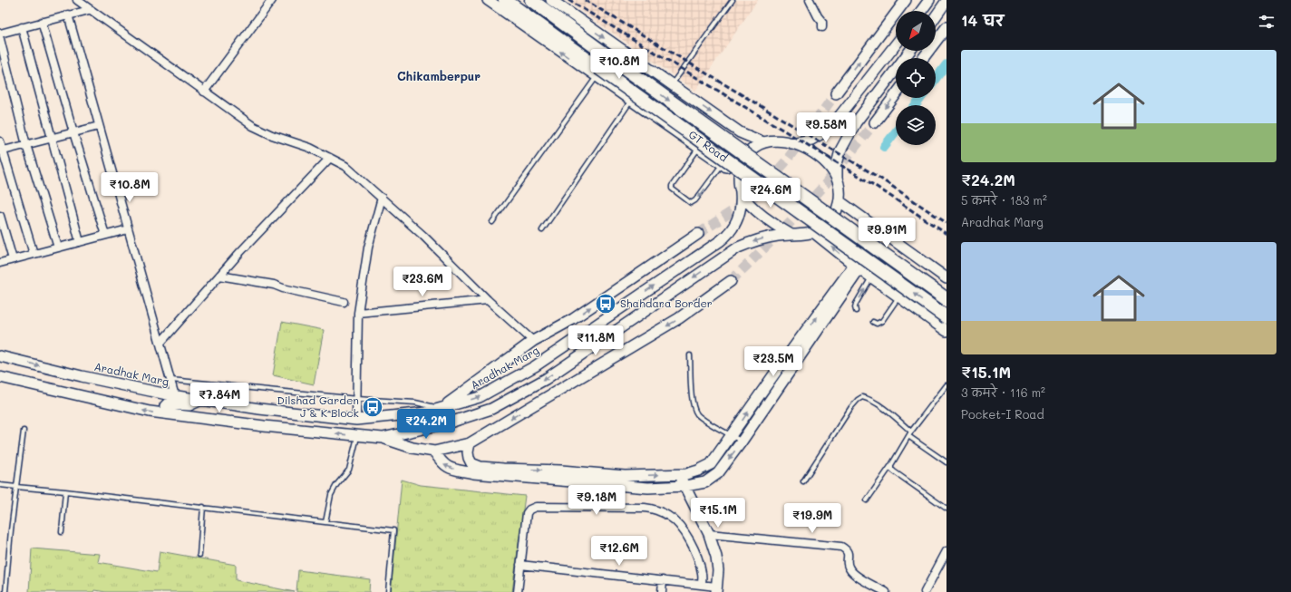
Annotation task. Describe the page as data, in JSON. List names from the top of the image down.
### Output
{
  "streets": {
    "highway": ["GT Road"],
    "main road": ["Aradhak Marg"]
  },
  "crossings": [
    ["GT Road", "Aradhak Marg"]
  ],
  "districts": ["Chikamberpur"],
  "places": {
    "bus stop": ["Shahdara Border", "Dilshad Garden J & K Block"]
  },
  "north": "bottom left",
  "page": {
    "heading": "14 घर",
    "list": [
      {
        "name": "₹24.2M",
        "note": "5 कमरे · 183 m² · Aradhak Marg"
      },
      {
        "name": "₹15.1M",
        "note": "3 कमरे · 116 m² · Pocket-I Road"
      }
    ],
    "price": [
      "₹10.8M",
      "₹9.58M",
      "₹10.8M",
      "₹24.6M",
      "₹9.91M",
      "₹23.6M",
      "₹11.8M",
      "₹23.5M",
      "₹7.84M",
      "₹24.2M",
      "₹9.18M",
      "₹15.1M",
      "₹19.9M",
      "₹12.6M"
    ]
  }
}
